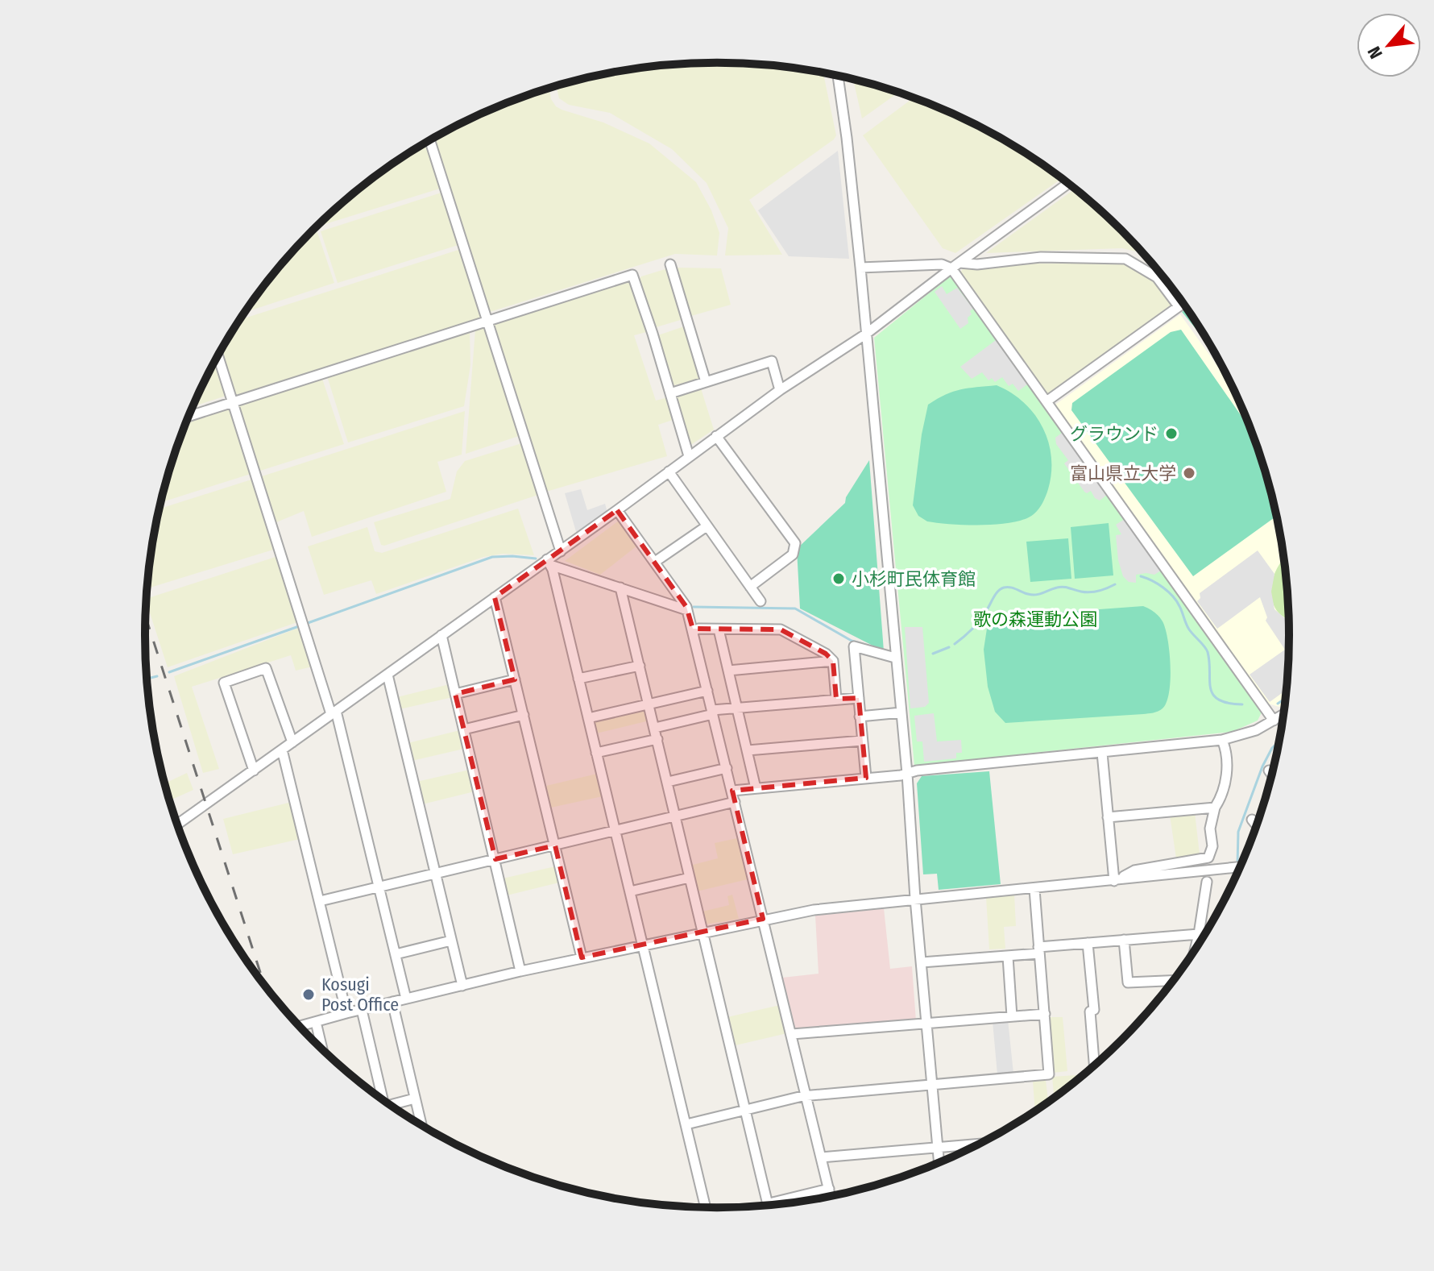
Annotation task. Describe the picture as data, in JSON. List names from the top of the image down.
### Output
{
  "parks": ["歌の森運動公園"],
  "places": [
    "グラウンド",
    "富山県立大学",
    "小杉町民体育館",
    "Kosugi Post Office"
  ],
  "north": "bottom left"
}
